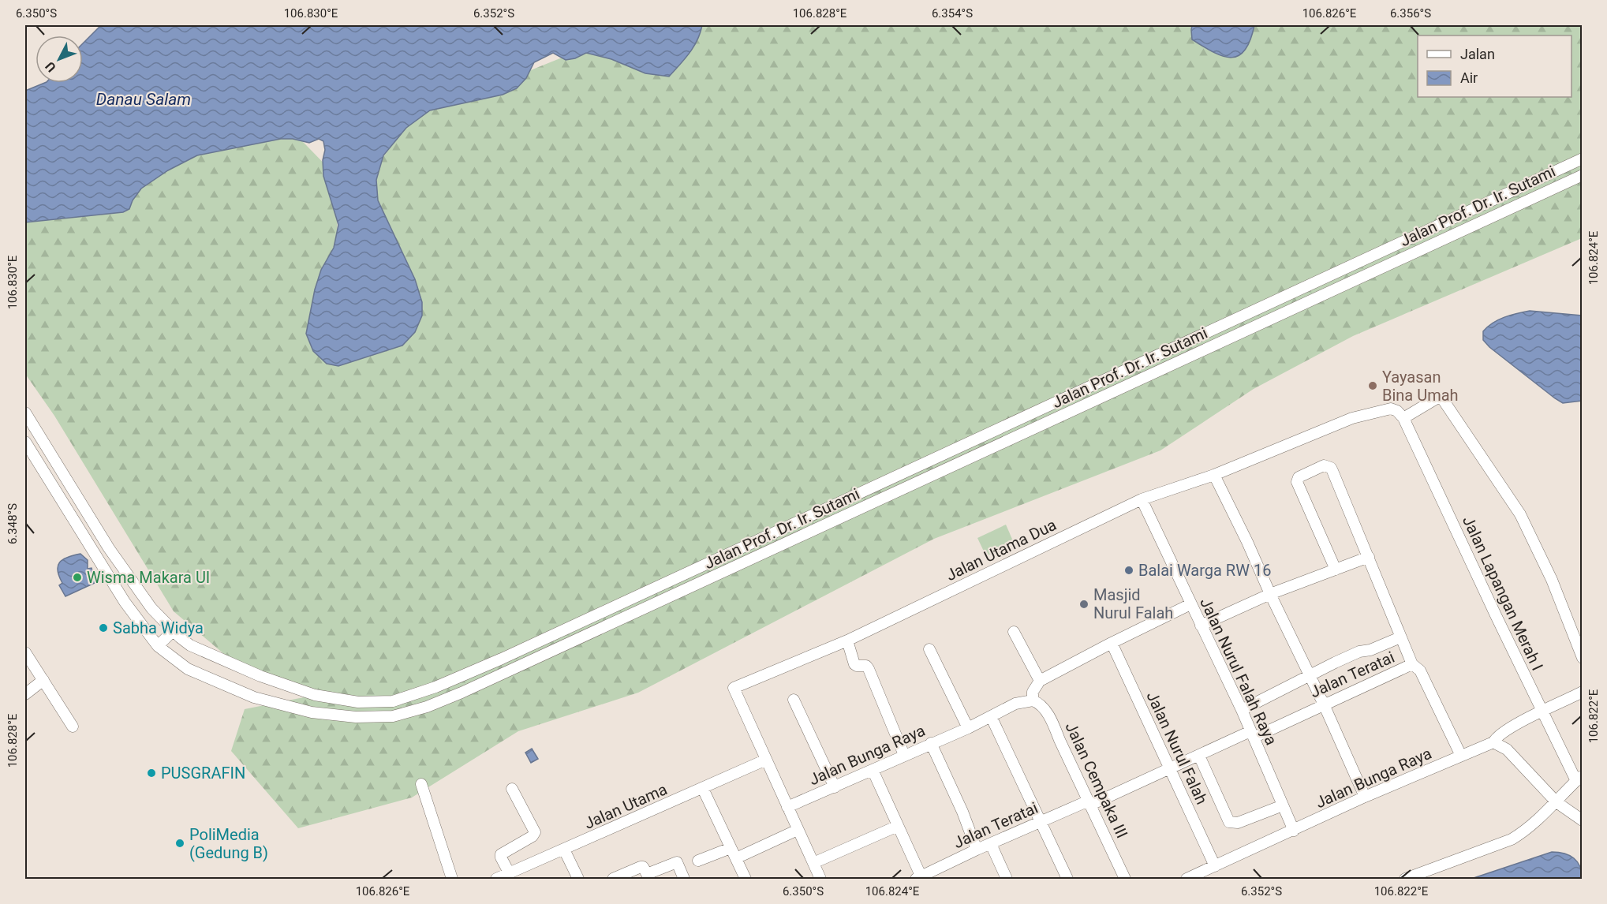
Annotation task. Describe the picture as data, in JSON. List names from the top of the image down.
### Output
{
  "streets": {
    "street": [
      "Jalan Prof. Dr. Ir. Sutami",
      "Jalan Utama Dua",
      "Jalan Lapangan Merah I",
      "Jalan Nurul Falah Raya",
      "Jalan Teratai",
      "Jalan Nurul Falah",
      "Jalan Bunga Raya",
      "Jalan Cempaka III",
      "Jalan Utama"
    ]
  },
  "crossings": [
    ["Jalan Utama Dua", "Jalan Lapangan Merah I"],
    ["Jalan Utama Dua", "Jalan Nurul Falah Raya"],
    ["Jalan Utama Dua", "Jalan Bunga Raya"],
    ["Jalan Utama Dua", "Jalan Utama"],
    ["Jalan Lapangan Merah I", "Jalan Bunga Raya"],
    ["Jalan Nurul Falah Raya", "Jalan Teratai"],
    ["Jalan Nurul Falah Raya", "Jalan Bunga Raya"],
    ["Jalan Teratai", "Jalan Nurul Falah"],
    ["Jalan Teratai", "Jalan Cempaka III"],
    ["Jalan Nurul Falah", "Jalan Bunga Raya"],
    ["Jalan Bunga Raya", "Jalan Cempaka III"]
  ],
  "water": ["Danau Salam"],
  "places": [
    "Yayasan Bina Umah",
    "Balai Warga RW 16",
    "Wisma Makara UI",
    "Masjid Nurul Falah",
    "Sabha Widya",
    "PUSGRAFIN",
    "PoliMedia (Gedung B)"
  ],
  "legend": ["Jalan", "Air"],
  "north": "bottom left",
  "coordinates": [
    "6.350°S",
    "106.830°E",
    "6.352°S",
    "106.828°E",
    "6.354°S",
    "106.826°E",
    "6.356°S",
    "106.824°E",
    "6.348°S",
    "106.822°E"
  ]
}
